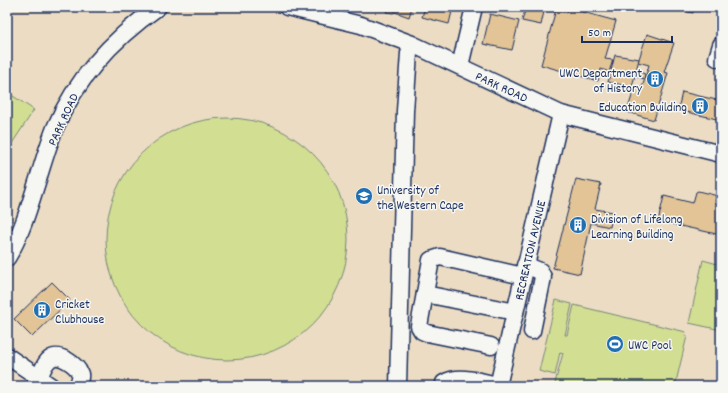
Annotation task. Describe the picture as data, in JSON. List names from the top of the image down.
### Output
{
  "streets": {
    "street": ["PARK ROAD", "RECREATION AVENUE"]
  },
  "crossings": [
    ["PARK ROAD", "RECREATION AVENUE"]
  ],
  "places": {
    "building": [
      "UWC Department of History",
      "Education Building",
      "Division of Lifelong Learning Building",
      "Cricket Clubhouse"
    ],
    "school or university": ["University of the Western Cape"],
    "sports": ["UWC Pool"]
  },
  "scale_bar": "50 m"
}
